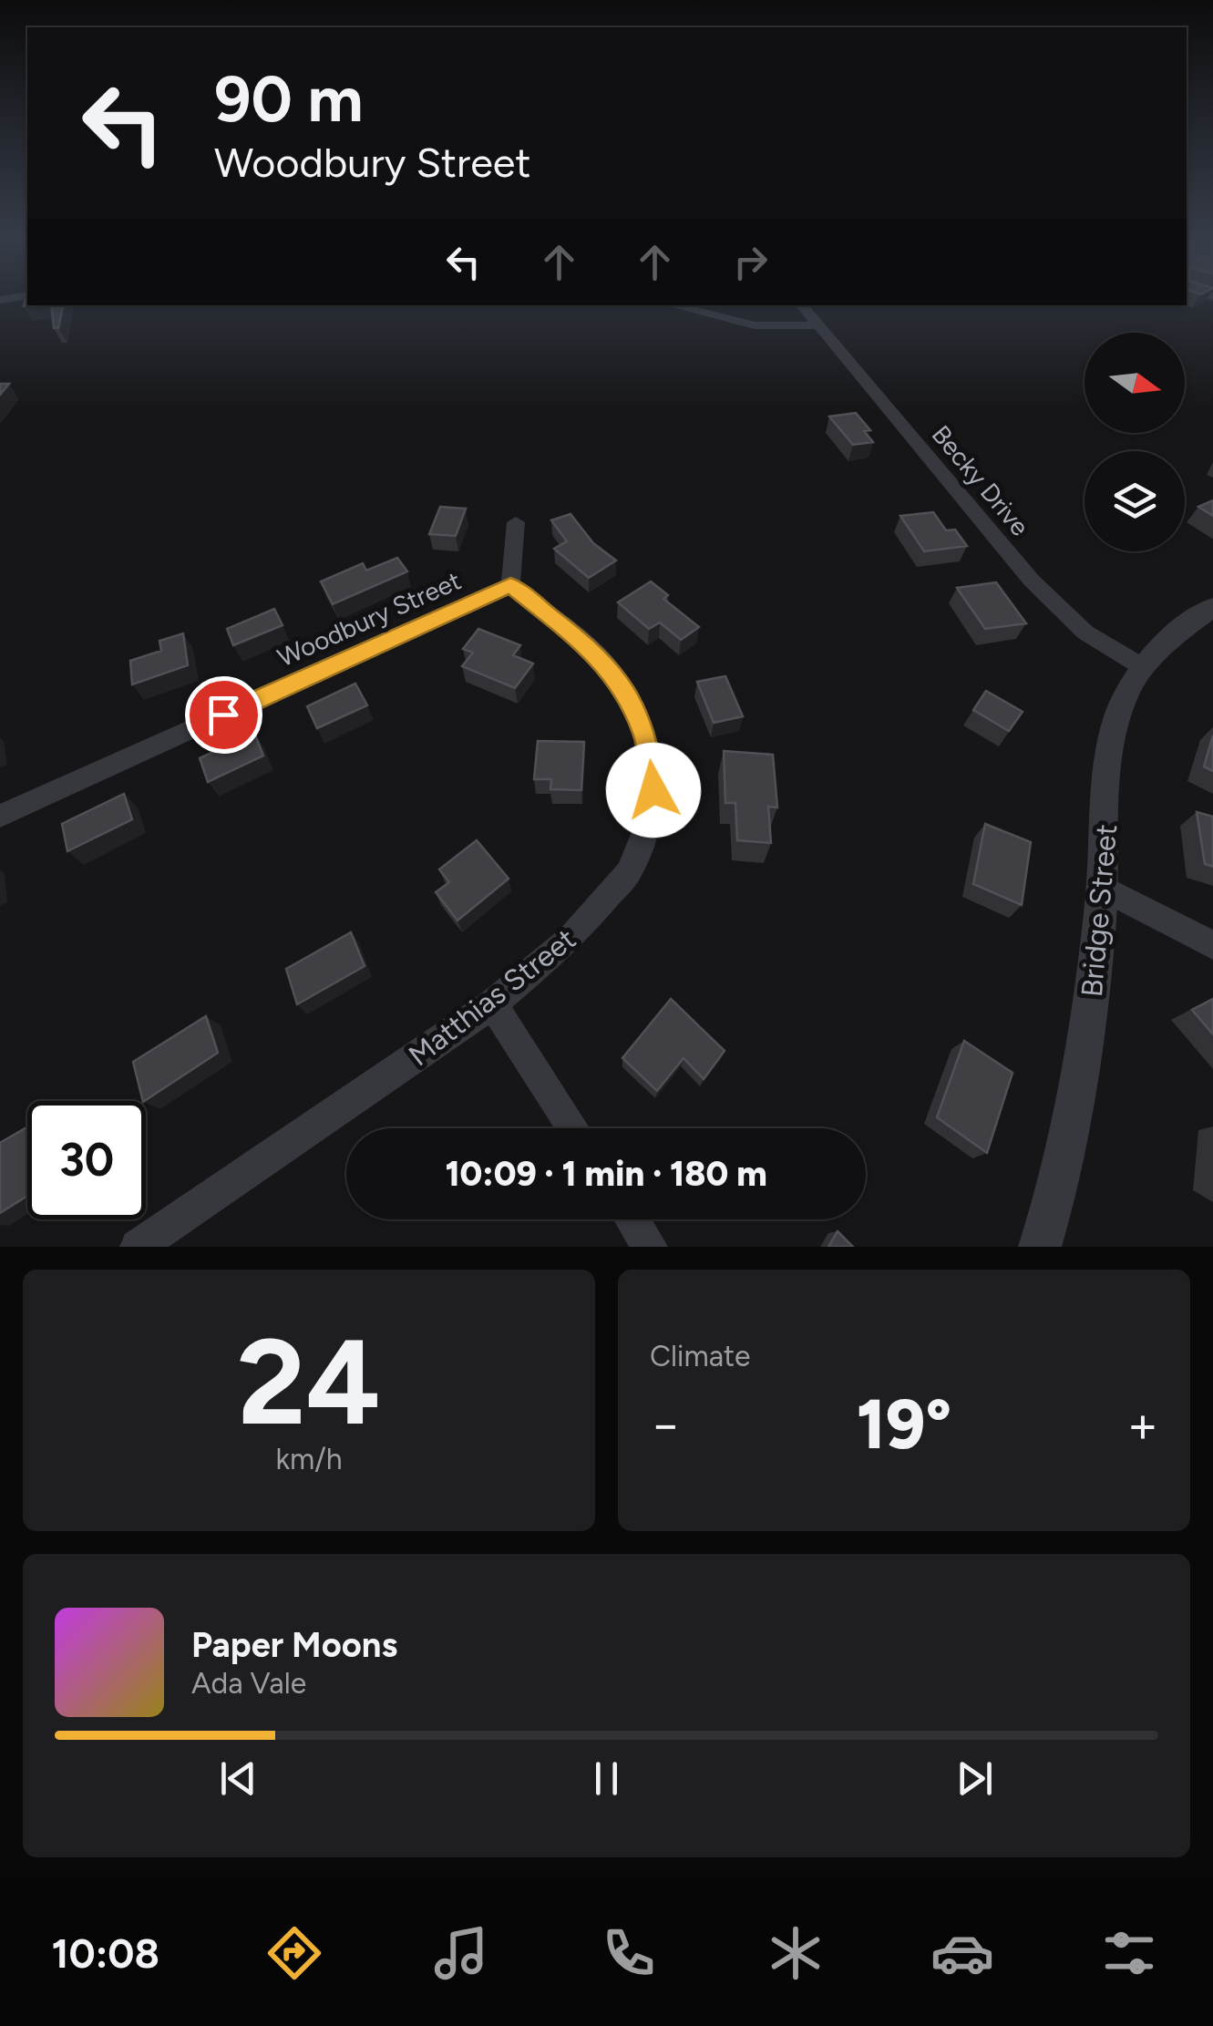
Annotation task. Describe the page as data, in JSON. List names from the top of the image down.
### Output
{
  "streets": {
    "street": [
      "Becky Drive",
      "Woodbury Street",
      "Bridge Street",
      "Matthias Street"
    ]
  },
  "crossings": [
    ["Becky Drive", "Bridge Street"],
    ["Woodbury Street", "Matthias Street"]
  ],
  "north": "right",
  "page": {
    "turn": ["90 m", "Woodbury Street"],
    "limit": "30",
    "trip": "10:09 · 1 min · 180 m",
    "tile": [
      ["24", "km/h"],
      "Climate"
    ],
    "heat": ["−", "19°", "+"],
    "song": ["Paper Moons", "Ada Vale"],
    "tabs": "10:08"
  }
}
